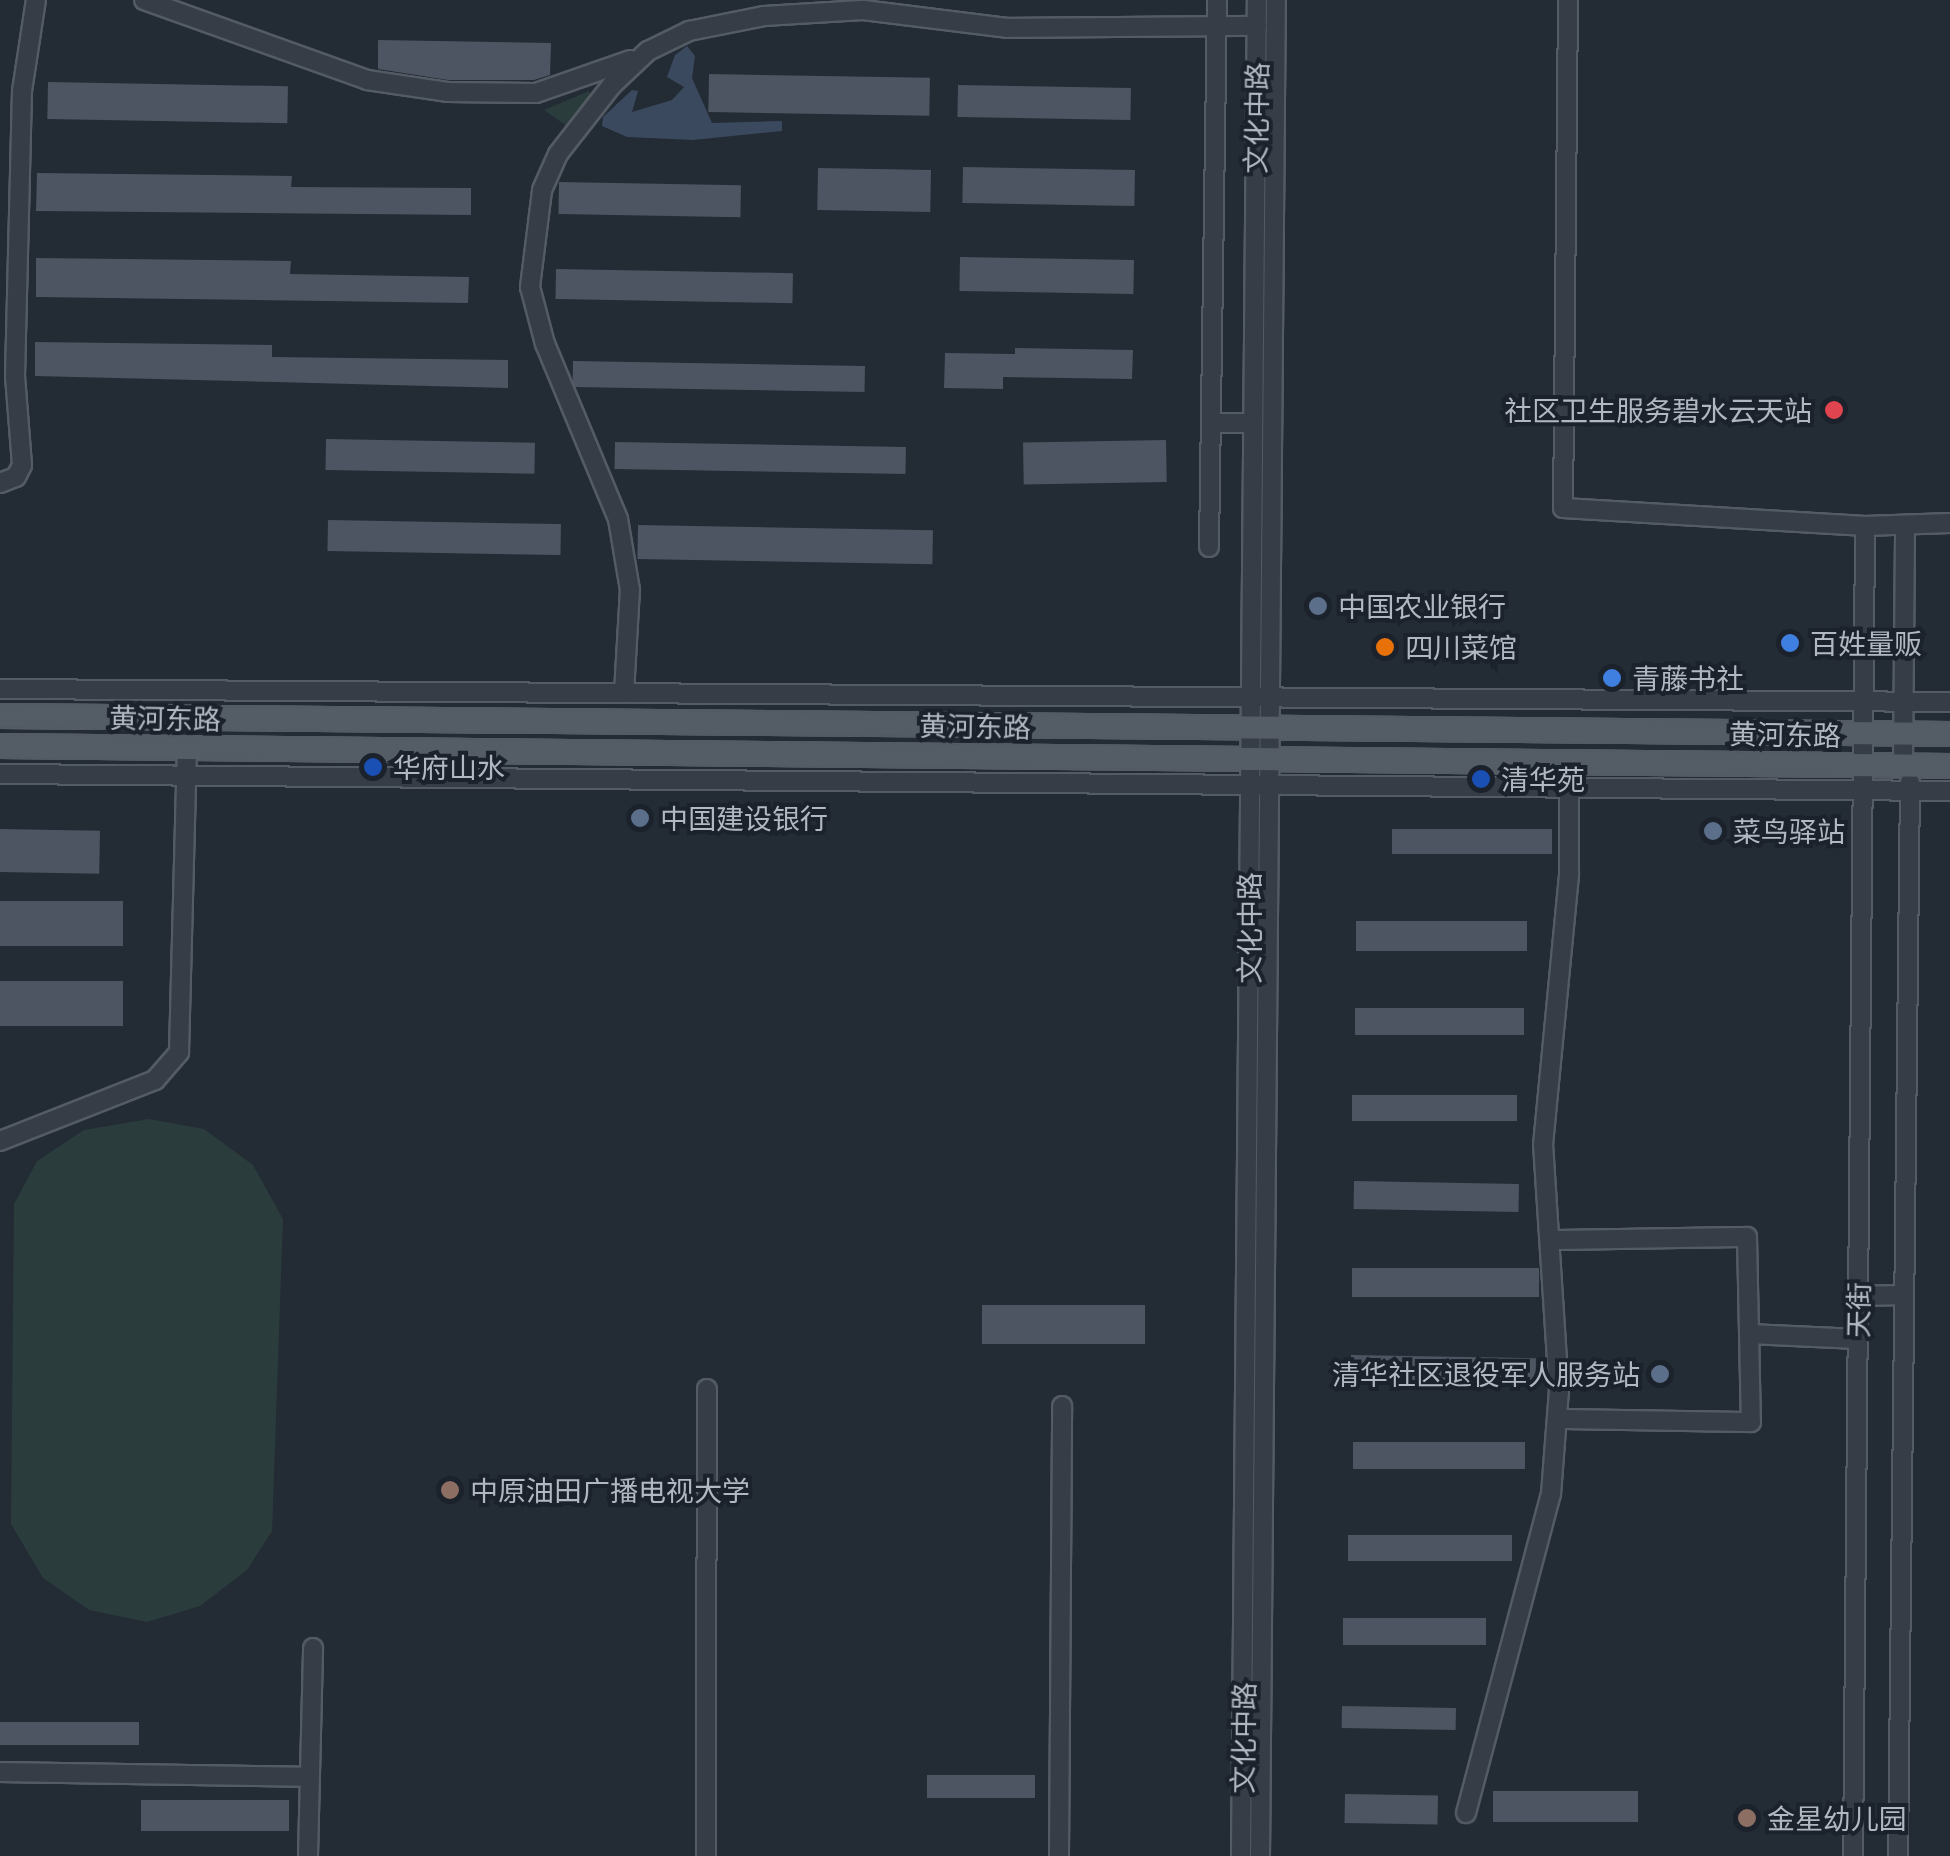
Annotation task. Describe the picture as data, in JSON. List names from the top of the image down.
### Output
{
  "streets": {
    "main road": ["黄河东路"],
    "street": ["文化中路", "天街"]
  },
  "crossings": [
    ["文化中路", "黄河东路"],
    ["黄河东路", "天街"]
  ],
  "places": [
    "社区卫生服务碧水云天站",
    "中国农业银行",
    "百姓量贩",
    "四川菜馆",
    "青藤书社",
    "华府山水",
    "清华苑",
    "中国建设银行",
    "菜鸟驿站",
    "清华社区退役军人服务站",
    "中原油田广播电视大学",
    "金星幼儿园"
  ]
}
